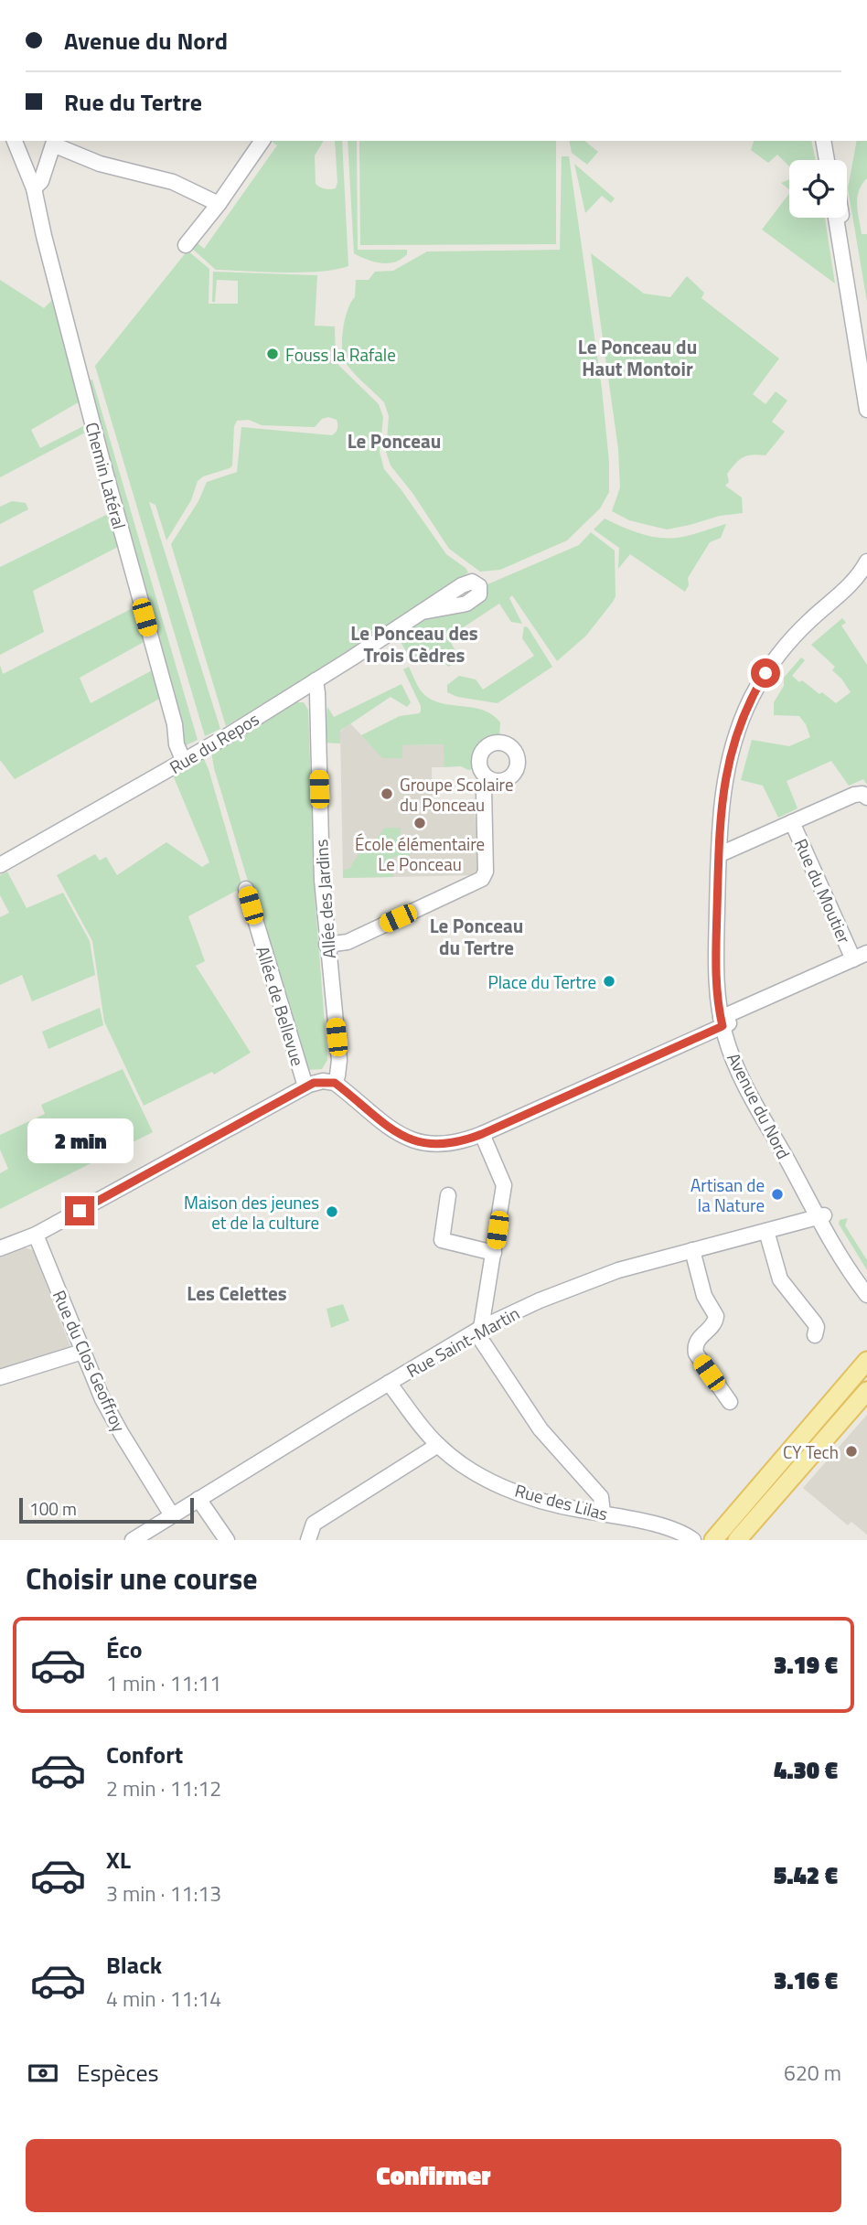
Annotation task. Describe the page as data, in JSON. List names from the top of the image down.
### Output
{
  "streets": {
    "street": [
      "Chemin Latéral",
      "Rue du Repos",
      "Rue du Moutier",
      "Allée des Jardins",
      "Allée de Bellevue",
      "Avenue du Nord",
      "Rue Saint-Martin",
      "Rue du Clos Geoffroy",
      "Rue des Lilas"
    ]
  },
  "crossings": [
    ["Chemin Latéral", "Rue du Repos"],
    ["Rue du Repos", "Allée des Jardins"],
    ["Avenue du Nord", "Rue Saint-Martin"],
    ["Rue Saint-Martin", "Rue du Clos Geoffroy"],
    ["Rue Saint-Martin", "Rue des Lilas"]
  ],
  "districts": [
    "Le Ponceau du Haut Montoir",
    "Le Ponceau",
    "Le Ponceau des Trois Cèdres",
    "Le Ponceau du Tertre",
    "Les Celettes"
  ],
  "places": [
    "Fouss la Rafale",
    "Groupe Scolaire du Ponceau",
    "École élémentaire Le Ponceau",
    "Place du Tertre",
    "Artisan de la Nature",
    "Maison des jeunes et de la culture",
    "CY Tech"
  ],
  "scale_bar": "100 m",
  "page": {
    "banner": ["Avenue du Nord", "Rue du Tertre"],
    "bubble": "2 min",
    "scale": "100 m",
    "heading": "Choisir une course",
    "list": [
      {
        "name": "Éco",
        "note": "1 min · 11:11",
        "value": "3.19 €"
      },
      {
        "name": "Confort",
        "note": "2 min · 11:12",
        "value": "4.30 €"
      },
      {
        "name": "XL",
        "note": "3 min · 11:13",
        "value": "5.42 €"
      },
      {
        "name": "Black",
        "note": "4 min · 11:14",
        "value": "3.16 €"
      }
    ],
    "pay": ["Espèces", "620 m"],
    "buttons": "Confirmer"
  }
}
